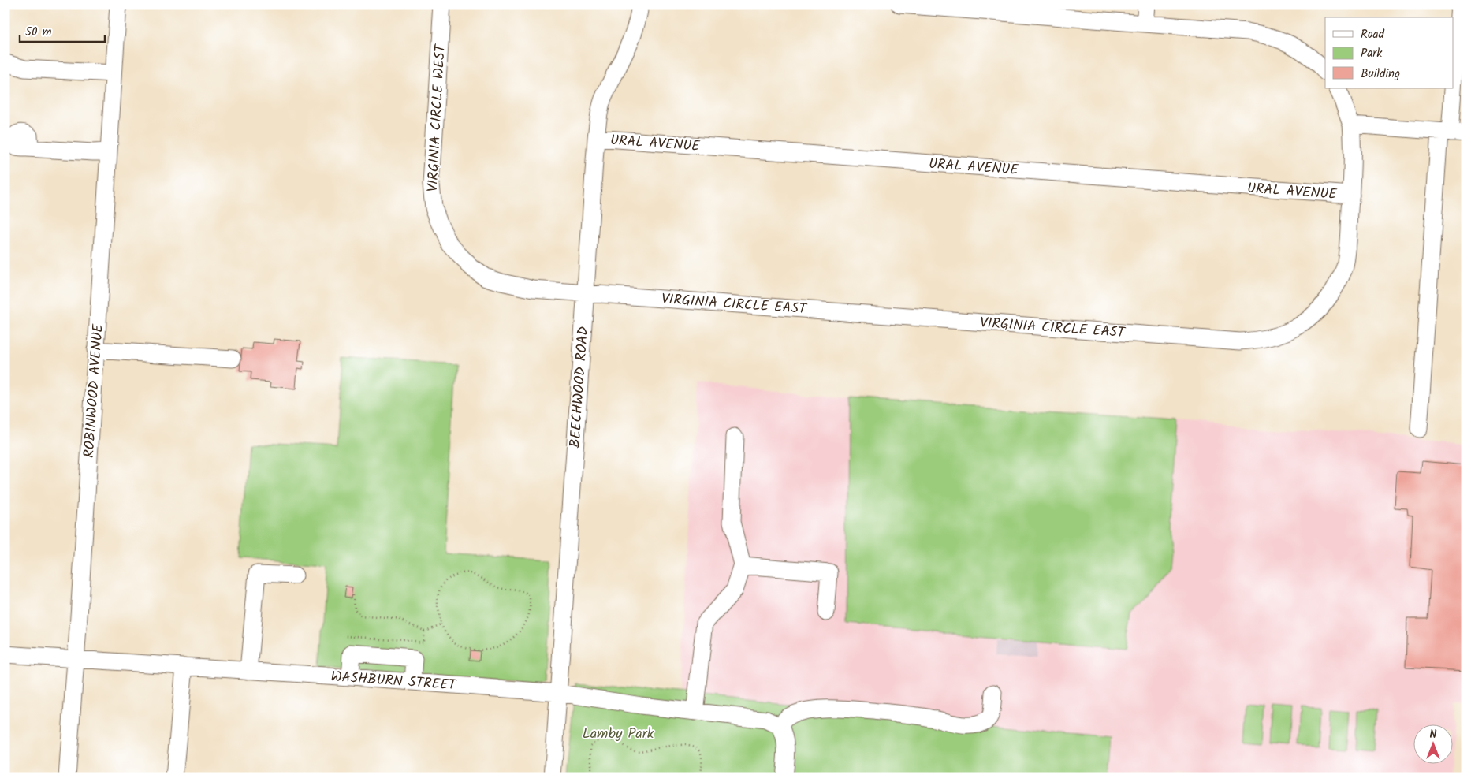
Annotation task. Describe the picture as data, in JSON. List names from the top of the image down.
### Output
{
  "streets": {
    "street": [
      "VIRGINIA CIRCLE WEST",
      "URAL AVENUE",
      "VIRGINIA CIRCLE EAST",
      "BEECHWOOD ROAD",
      "ROBINWOOD AVENUE",
      "WASHBURN STREET"
    ]
  },
  "crossings": [
    ["VIRGINIA CIRCLE WEST", "VIRGINIA CIRCLE EAST"],
    ["VIRGINIA CIRCLE WEST", "BEECHWOOD ROAD"],
    ["URAL AVENUE", "VIRGINIA CIRCLE EAST"],
    ["URAL AVENUE", "BEECHWOOD ROAD"],
    ["VIRGINIA CIRCLE EAST", "BEECHWOOD ROAD"],
    ["BEECHWOOD ROAD", "WASHBURN STREET"],
    ["ROBINWOOD AVENUE", "WASHBURN STREET"]
  ],
  "parks": ["Lamby Park"],
  "legend": ["Road", "Park", "Building"],
  "scale_bar": "50 m",
  "north": "top"
}
